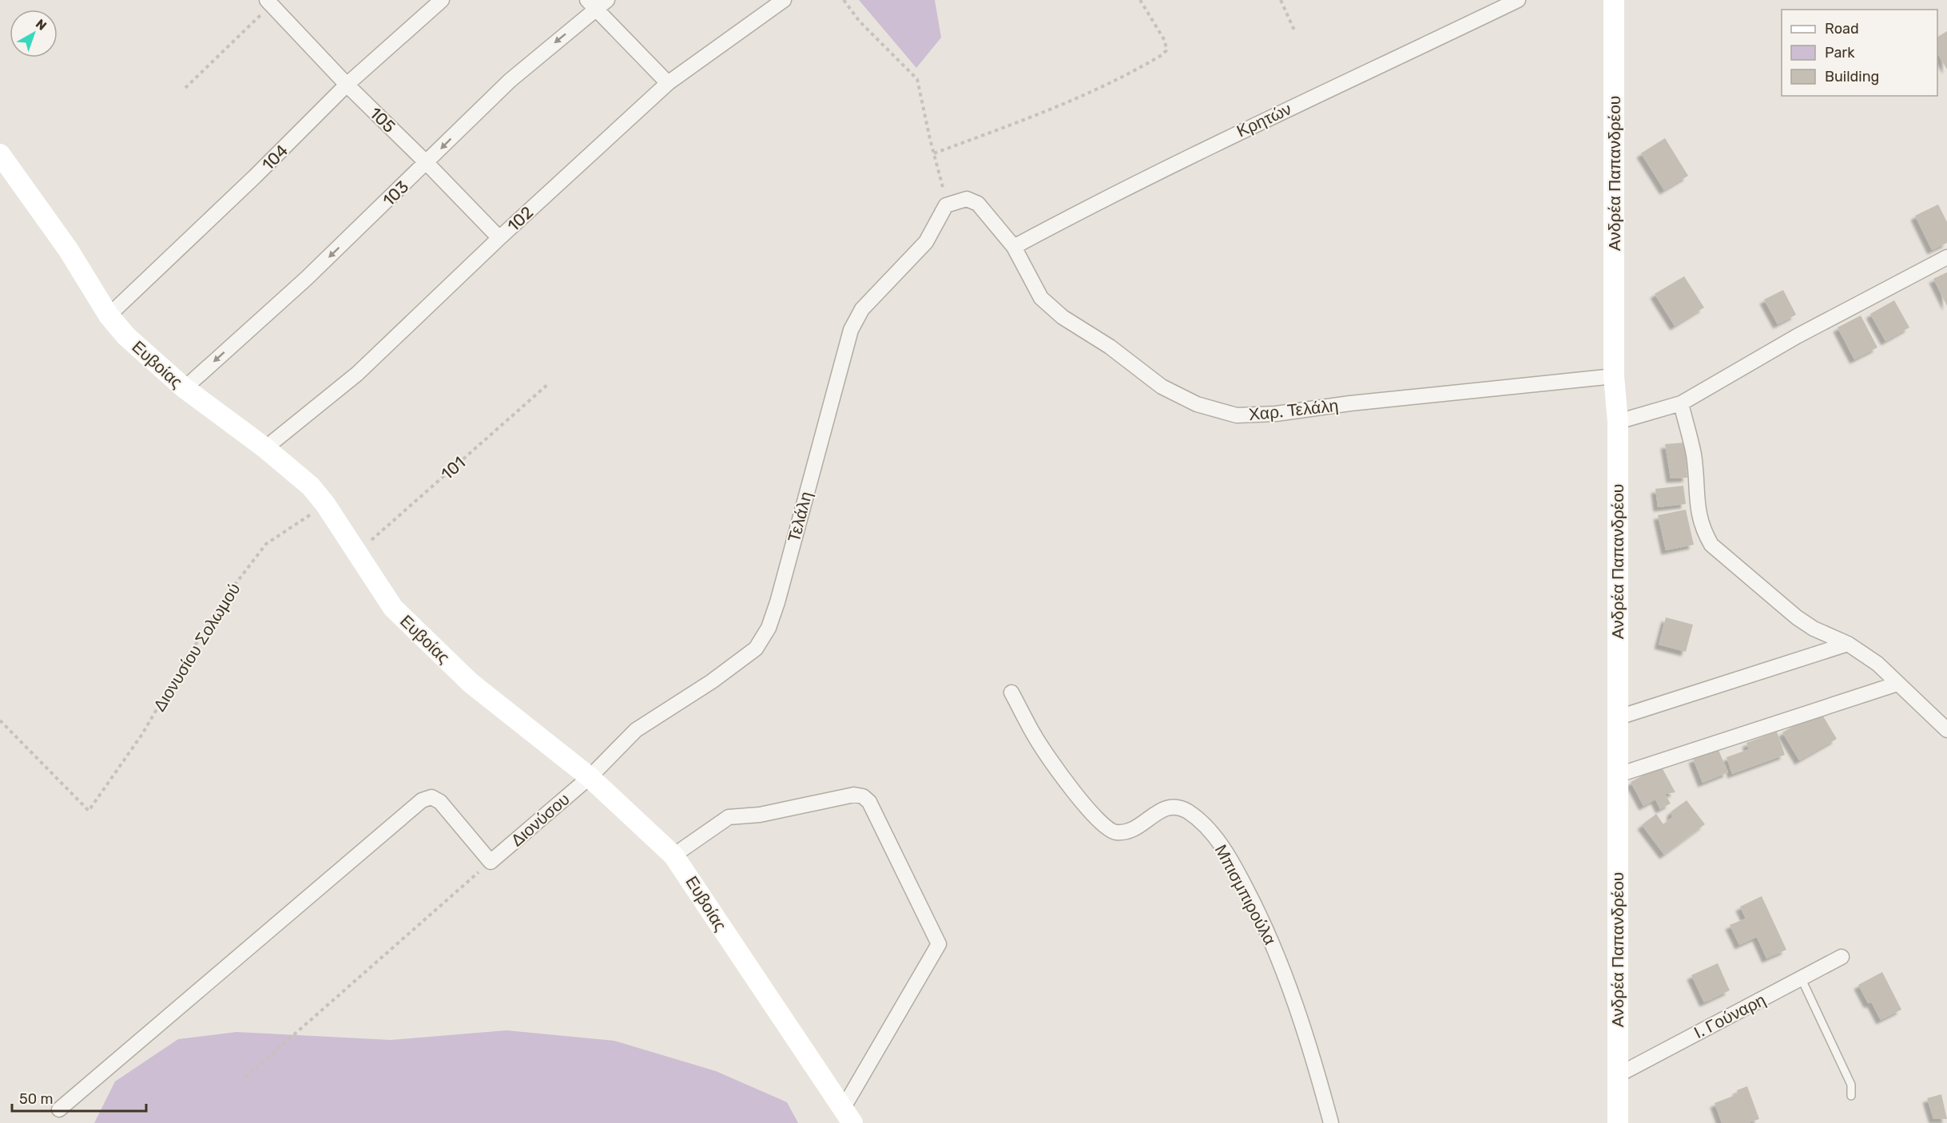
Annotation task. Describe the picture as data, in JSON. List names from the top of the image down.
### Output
{
  "streets": {
    "street": [
      "105",
      "Κρητών",
      "104",
      "Ανδρέα Παπανδρέου",
      "103",
      "102",
      "Ευβοίας",
      "Χαρ. Τελάλη",
      "Τελάλη",
      "Διονύσου",
      "Μπισμπιρούλα",
      "Ι. Γούναρη"
    ],
    "path": ["101", "Διονυσίου Σολωμού"]
  },
  "crossings": [
    ["105", "104"],
    ["105", "103"],
    ["105", "102"],
    ["Κρητών", "Χαρ. Τελάλη"],
    ["104", "Ευβοίας"],
    ["Ανδρέα Παπανδρέου", "Χαρ. Τελάλη"],
    ["Ανδρέα Παπανδρέου", "Ι. Γούναρη"],
    ["103", "Ευβοίας"],
    ["102", "Ευβοίας"],
    ["Ευβοίας", "101"],
    ["Ευβοίας", "Τελάλη"],
    ["Ευβοίας", "Διονυσίου Σολωμού"],
    ["Ευβοίας", "Διονύσου"],
    ["Χαρ. Τελάλη", "Τελάλη"],
    ["Τελάλη", "Διονύσου"]
  ],
  "one_way": ["103"],
  "legend": ["Road", "Park", "Building"],
  "scale_bar": "50 m",
  "north": "top right"
}
